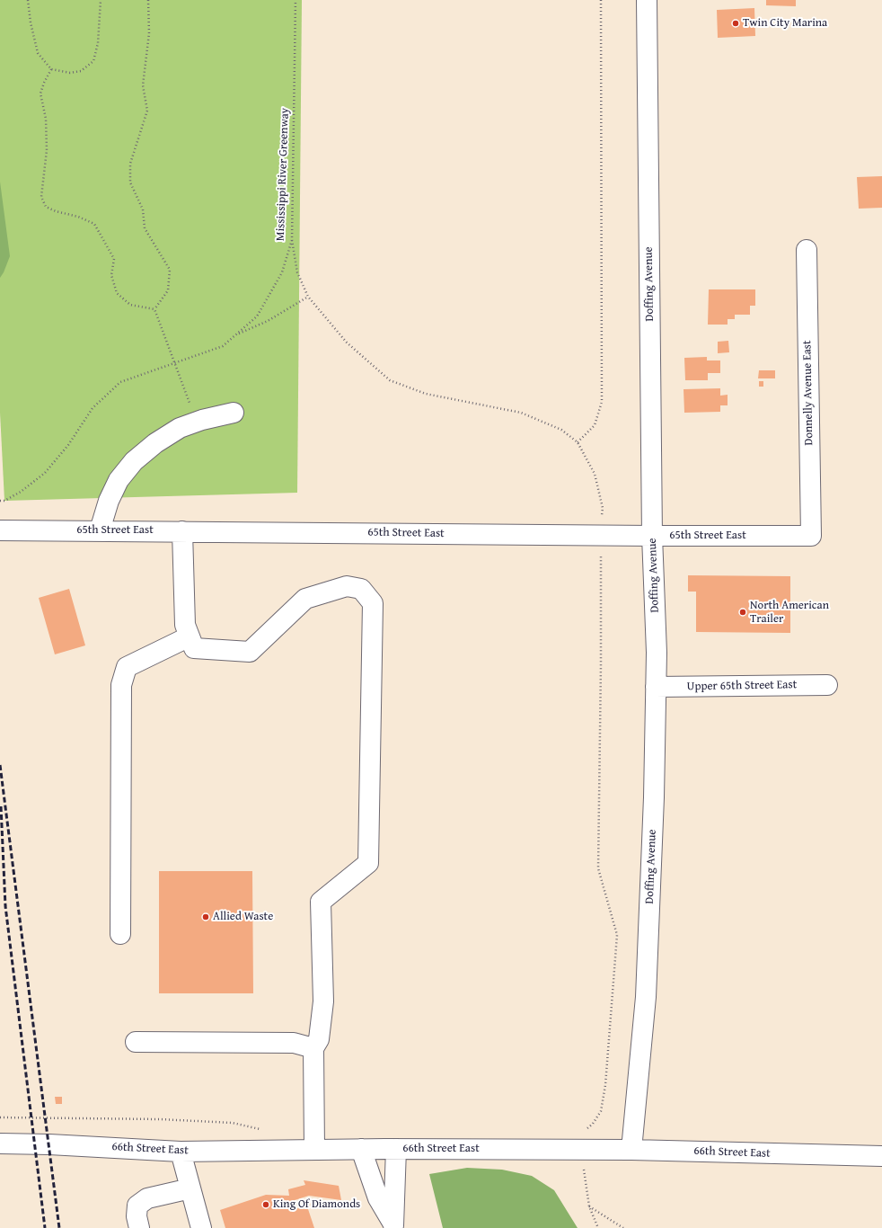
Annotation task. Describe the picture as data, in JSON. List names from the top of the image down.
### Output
{
  "streets": {
    "street": [
      "Doffing Avenue",
      "Donnelly Avenue East",
      "65th Street East",
      "Upper 65th Street East",
      "66th Street East"
    ],
    "path": ["Mississippi River Greenway"]
  },
  "crossings": [
    ["Doffing Avenue", "65th Street East"],
    ["Doffing Avenue", "Upper 65th Street East"],
    ["Doffing Avenue", "66th Street East"],
    ["Donnelly Avenue East", "65th Street East"]
  ],
  "places": [
    "Twin City Marina",
    "North American Trailer",
    "Allied Waste",
    "King Of Diamonds"
  ]
}
